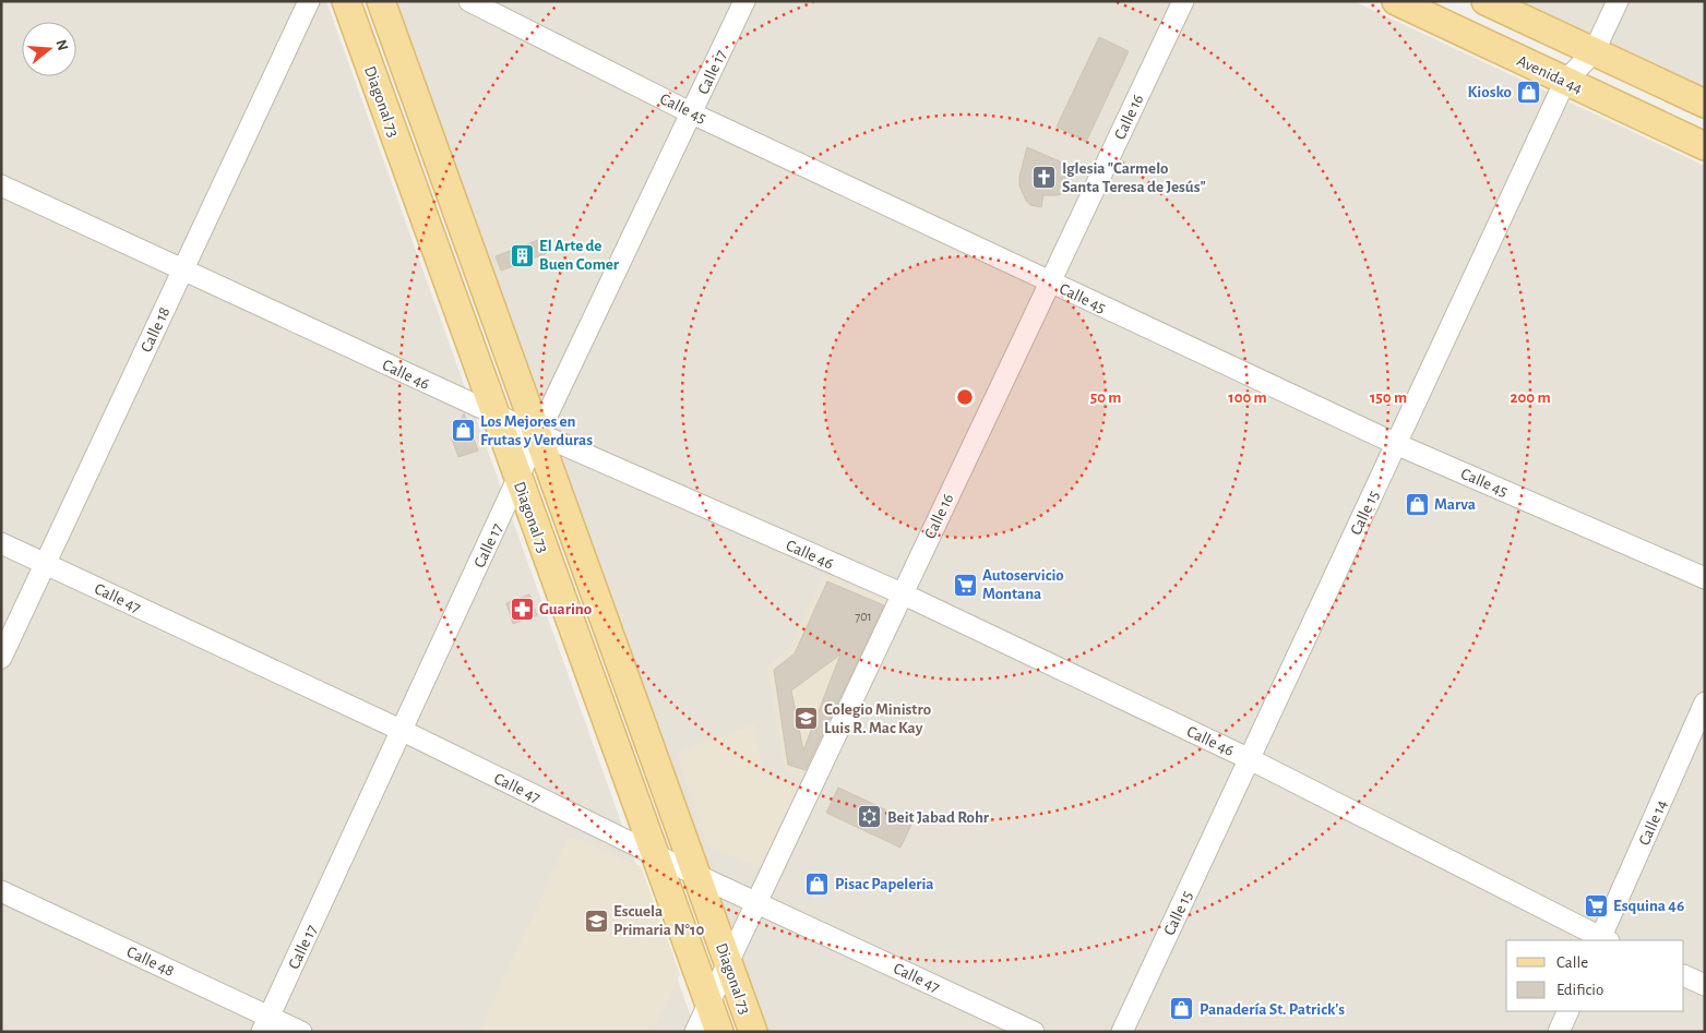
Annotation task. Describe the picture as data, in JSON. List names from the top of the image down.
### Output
{
  "streets": {
    "main road": ["Avenida 44", "Diagonal 73"],
    "street": [
      "Calle 17",
      "Calle 45",
      "Calle 16",
      "Calle 18",
      "Calle 46",
      "Calle 15",
      "Calle 47",
      "Calle 14",
      "Calle 48"
    ]
  },
  "crossings": [
    ["Calle 17", "Diagonal 73"],
    ["Calle 17", "Calle 45"],
    ["Calle 17", "Calle 46"],
    ["Calle 17", "Calle 47"],
    ["Calle 17", "Calle 48"],
    ["Avenida 44", "Calle 15"],
    ["Diagonal 73", "Calle 16"],
    ["Diagonal 73", "Calle 46"],
    ["Diagonal 73", "Calle 47"],
    ["Calle 45", "Calle 16"],
    ["Calle 45", "Calle 15"],
    ["Calle 16", "Calle 46"],
    ["Calle 16", "Calle 47"],
    ["Calle 18", "Calle 46"],
    ["Calle 18", "Calle 47"],
    ["Calle 46", "Calle 15"],
    ["Calle 46", "Calle 14"]
  ],
  "places": {
    "shop": [
      "Kiosko",
      "Los Mejores en Frutas y Verduras",
      "Marva",
      "Pisac Papeleria",
      "Panadería St. Patrick's"
    ],
    "church": ["Iglesia \"Carmelo Santa Teresa de Jesús\""],
    "building": ["El Arte de Buen Comer"],
    "supermarket": ["Autoservicio Montana", "Esquina 46"],
    "pharmacy": ["Guarino"],
    "school or university": ["Colegio Ministro Luis R. Mac Kay", "Escuela Primaria N°10"],
    "synagogue": ["Beit Jabad Rohr"]
  },
  "house_numbers": ["701"],
  "legend": ["Calle", "Edificio"],
  "north": "right",
  "rings": [
    "50 m",
    "100 m",
    "150 m",
    "200 m"
  ]
}
